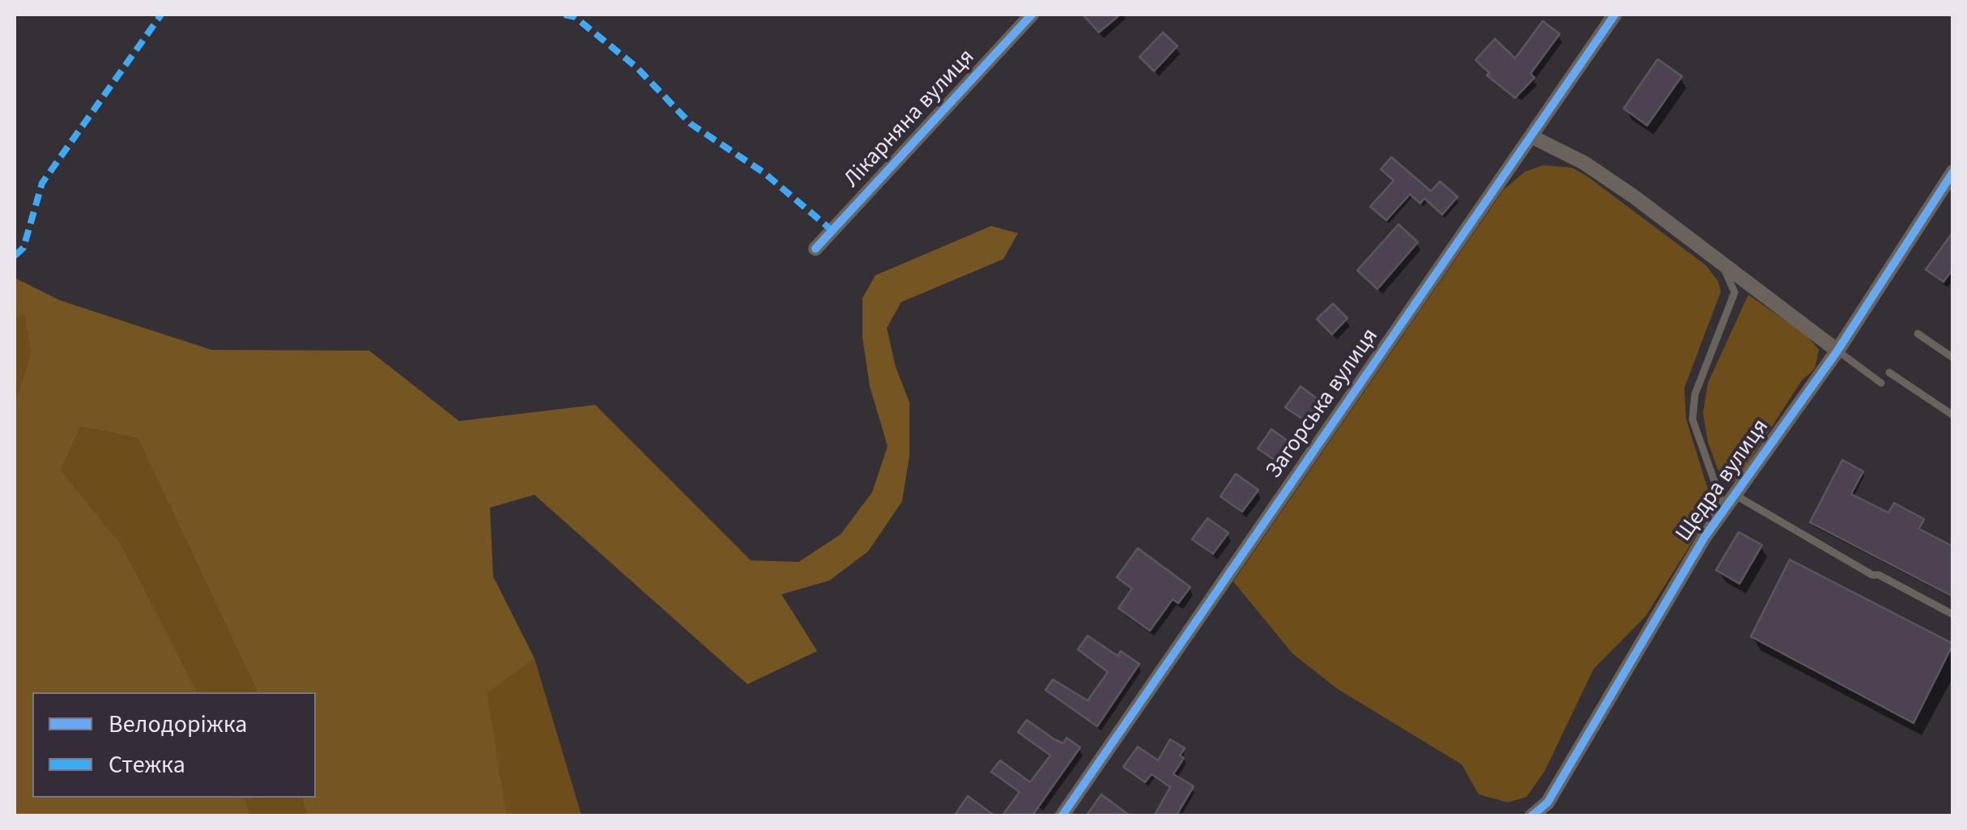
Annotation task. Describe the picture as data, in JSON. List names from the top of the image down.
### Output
{
  "streets": {
    "street": ["Лікарняна вулиця", "Загорська вулиця", "Щедра вулиця"]
  },
  "legend": ["Велодоріжка", "Стежка"]
}
